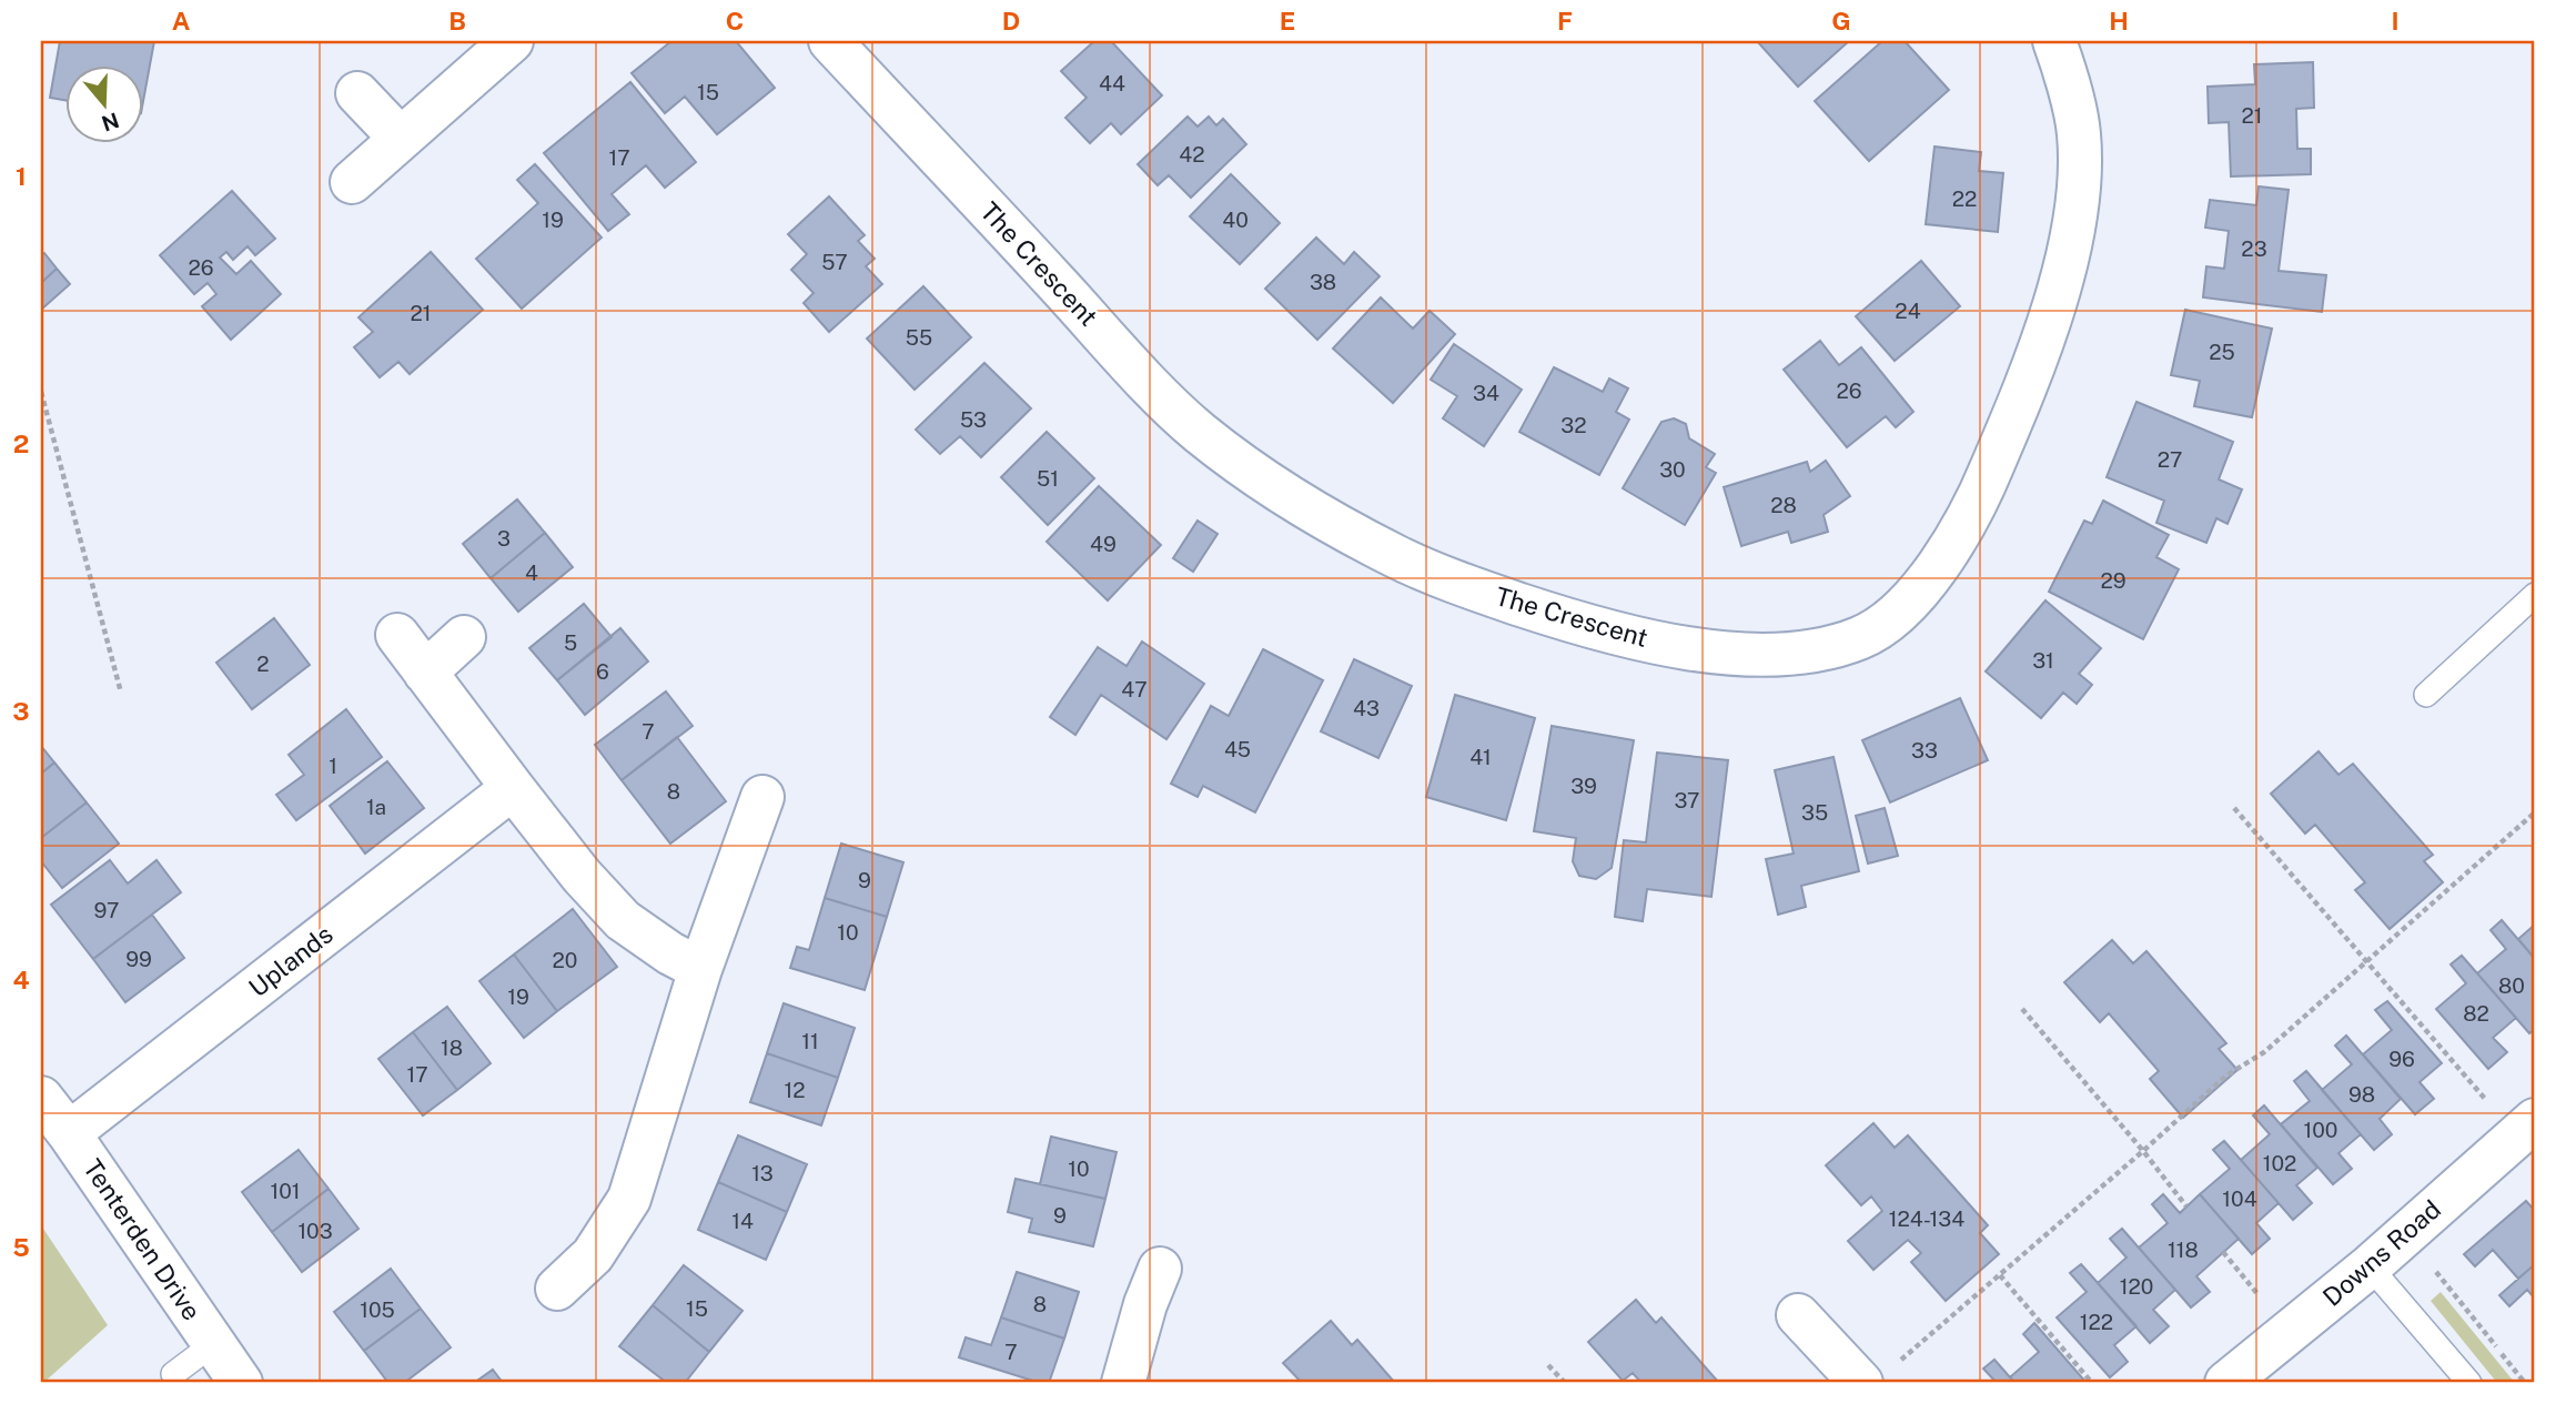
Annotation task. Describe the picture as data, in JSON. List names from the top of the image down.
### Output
{
  "streets": {
    "street": [
      "The Crescent",
      "Uplands",
      "Tenterden Drive",
      "Downs Road"
    ]
  },
  "crossings": [
    ["Uplands", "Tenterden Drive"]
  ],
  "house_numbers": [
    "44",
    "15",
    "21",
    "42",
    "17",
    "22",
    "19",
    "40",
    "23",
    "57",
    "26",
    "38",
    "24",
    "21",
    "55",
    "25",
    "26",
    "34",
    "53",
    "32",
    "27",
    "30",
    "51",
    "28",
    "3",
    "49",
    "4",
    "29",
    "5",
    "31",
    "2",
    "6",
    "47",
    "43",
    "7",
    "45",
    "33",
    "41",
    "1",
    "39",
    "8",
    "37",
    "1a",
    "35",
    "9",
    "97",
    "10",
    "99",
    "20",
    "80",
    "19",
    "82",
    "11",
    "18",
    "96",
    "17",
    "12",
    "98",
    "100",
    "102",
    "10",
    "13",
    "101",
    "104",
    "9",
    "124-134",
    "14",
    "103",
    "118",
    "120",
    "8",
    "15",
    "105",
    "122",
    "7"
  ],
  "north": "bottom",
  "grid": {
    "columns": [
      "A",
      "B",
      "C",
      "D",
      "E",
      "F",
      "G",
      "H",
      "I"
    ],
    "rows": [
      "1",
      "2",
      "3",
      "4",
      "5"
    ]
  }
}
